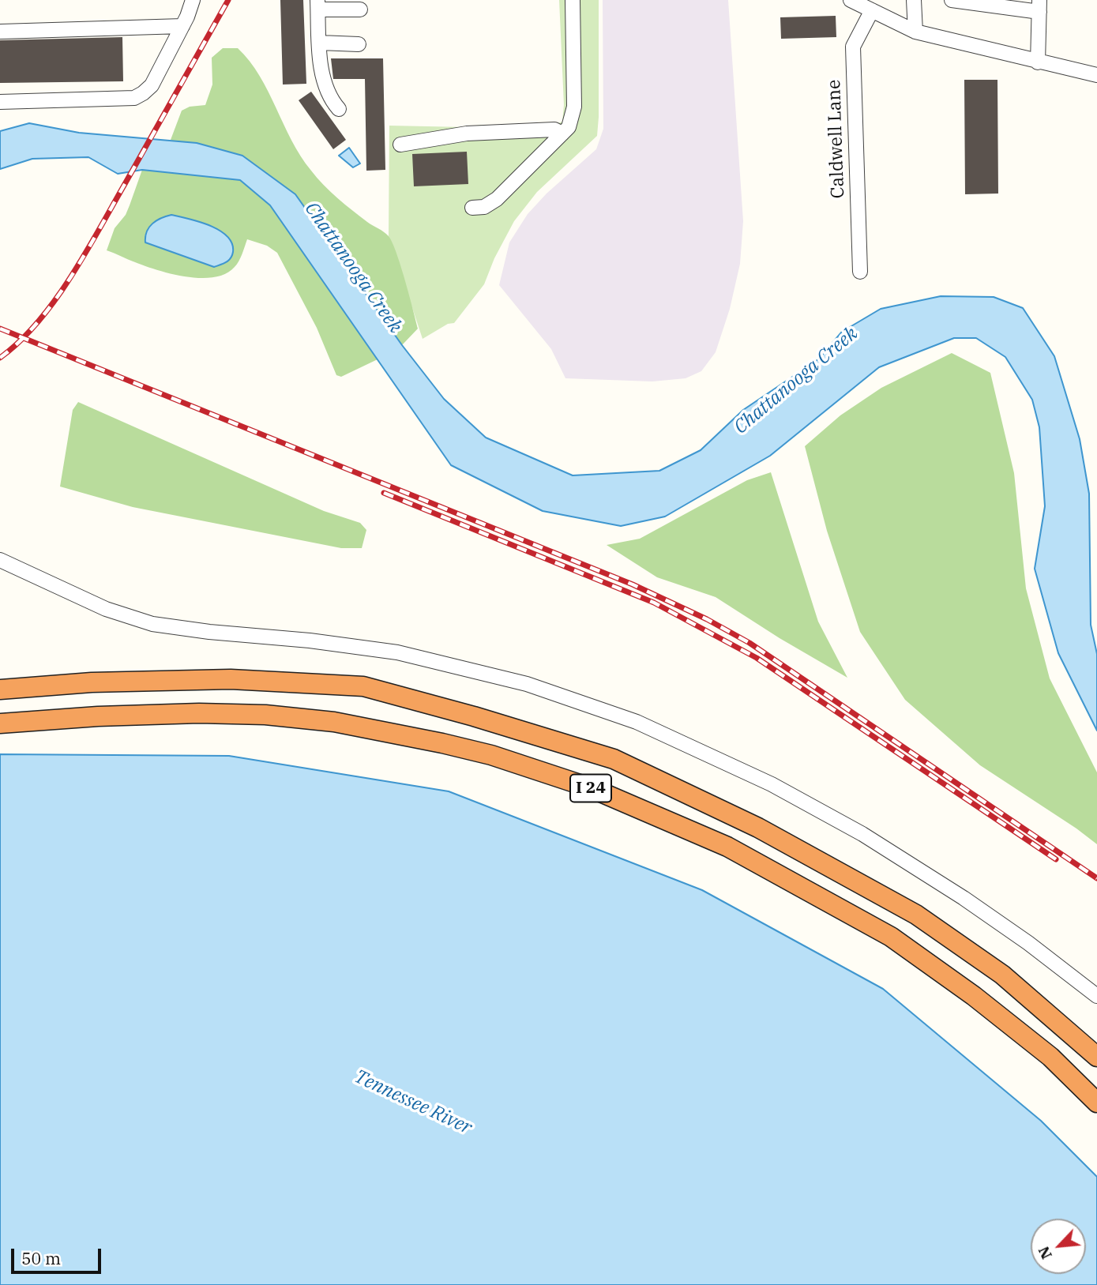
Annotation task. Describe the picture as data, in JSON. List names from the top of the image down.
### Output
{
  "streets": {
    "highway": ["I 24"],
    "street": ["Caldwell Lane"]
  },
  "water": ["Chattanooga Creek", "Tennessee River"],
  "scale_bar": "50 m",
  "north": "bottom left"
}
